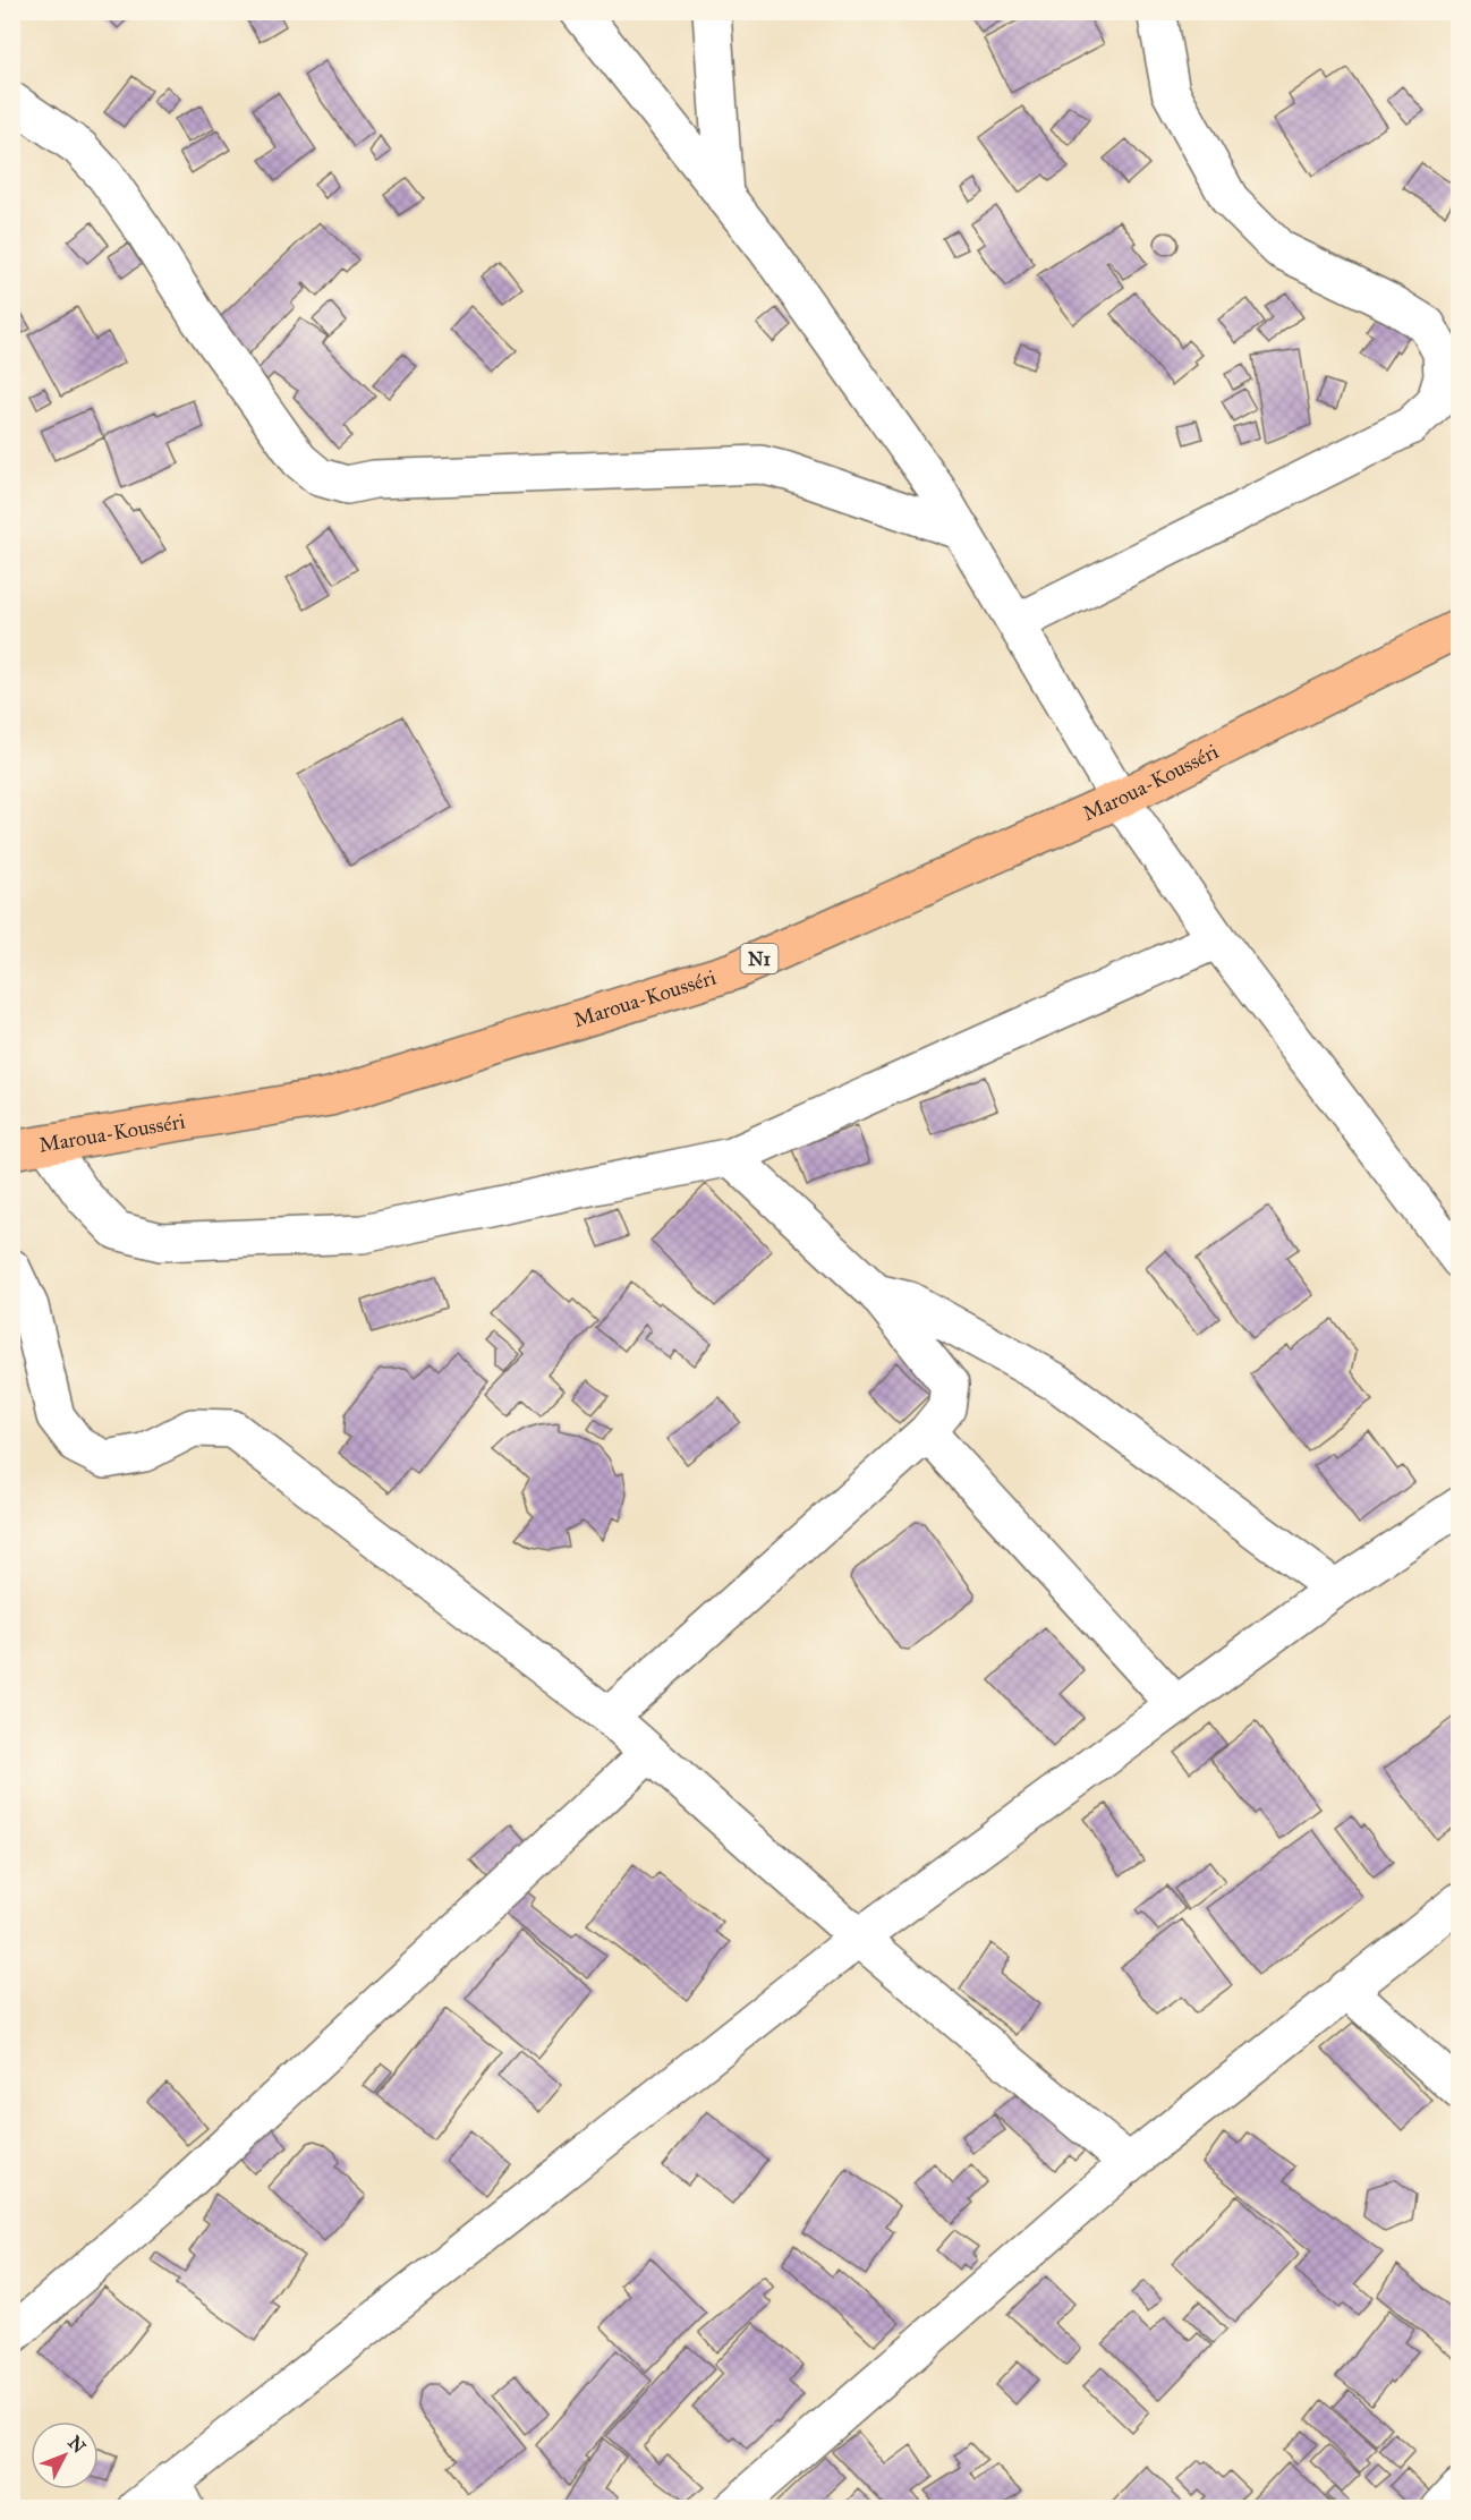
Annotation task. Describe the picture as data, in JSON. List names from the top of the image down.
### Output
{
  "streets": {
    "highway": ["Maroua-Kousséri", "N1"]
  },
  "north": "top right"
}
